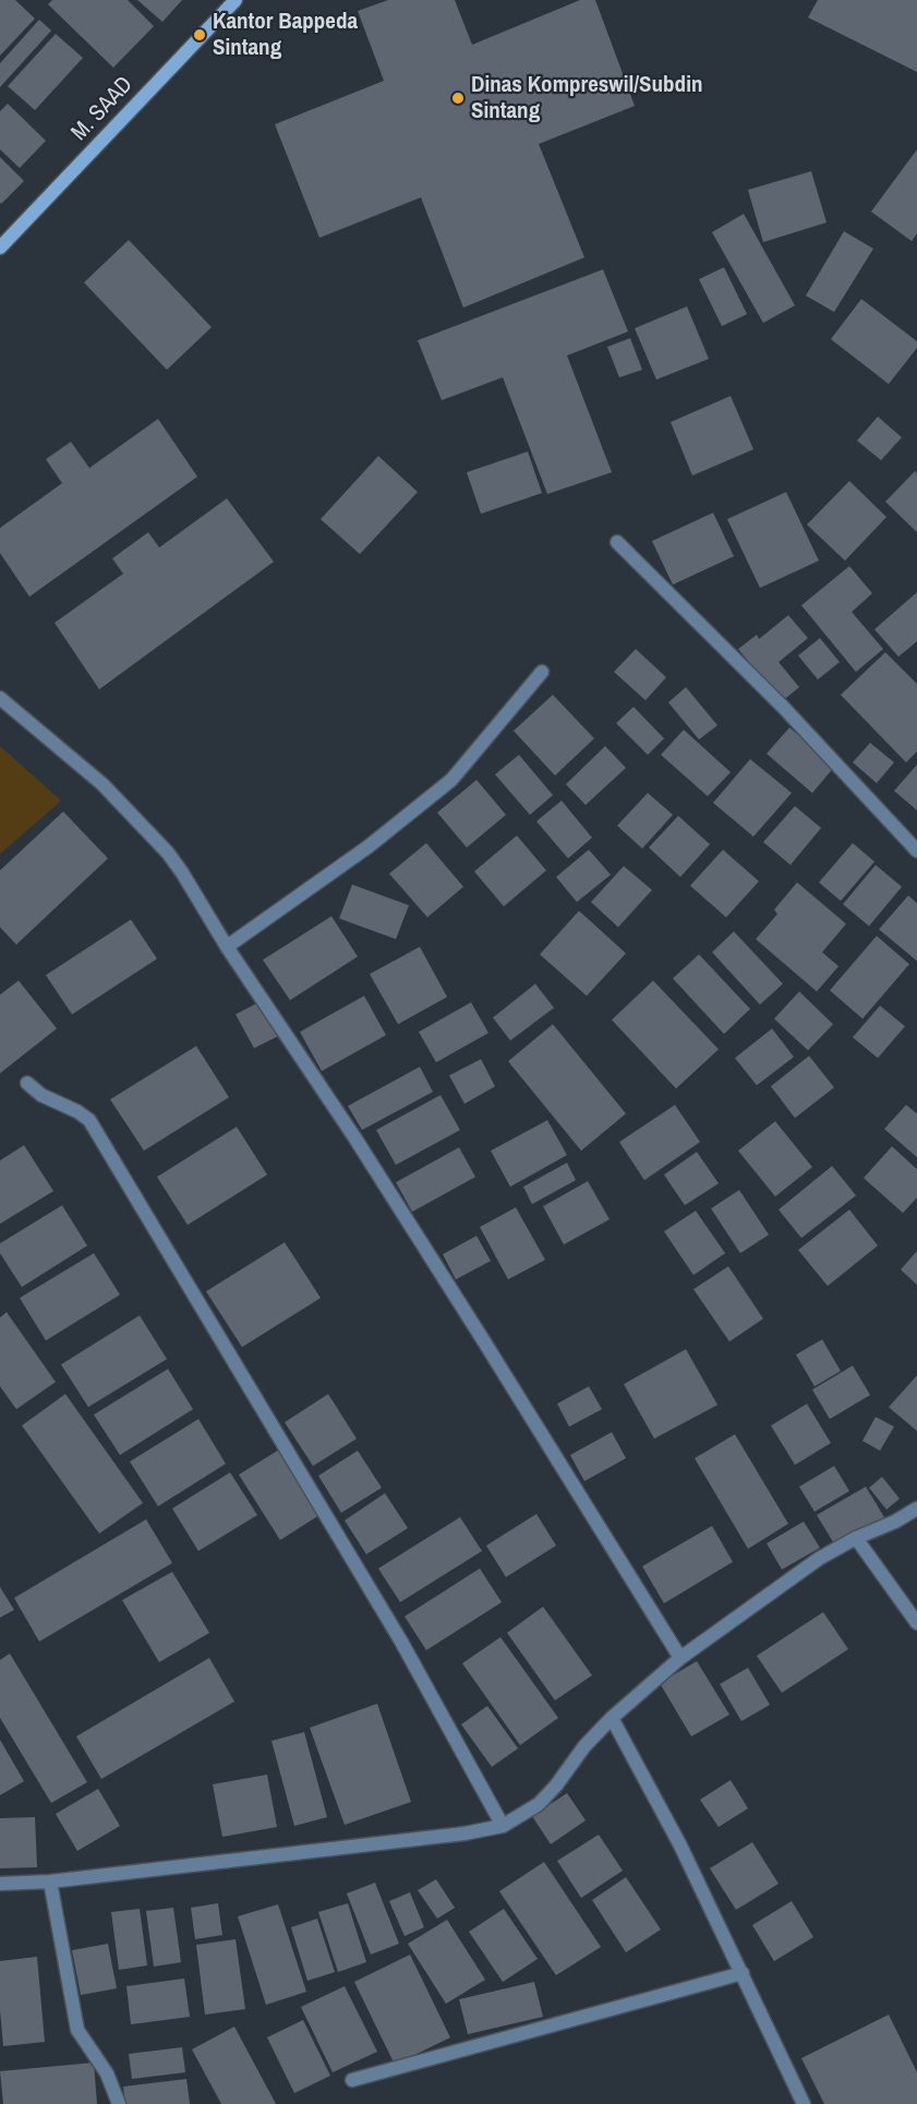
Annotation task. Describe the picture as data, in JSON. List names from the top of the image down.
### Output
{
  "streets": {
    "street": ["M. SAAD"]
  },
  "places": ["Kantor Bappeda Sintang", "Dinas Kompreswil/Subdin Sintang"]
}
